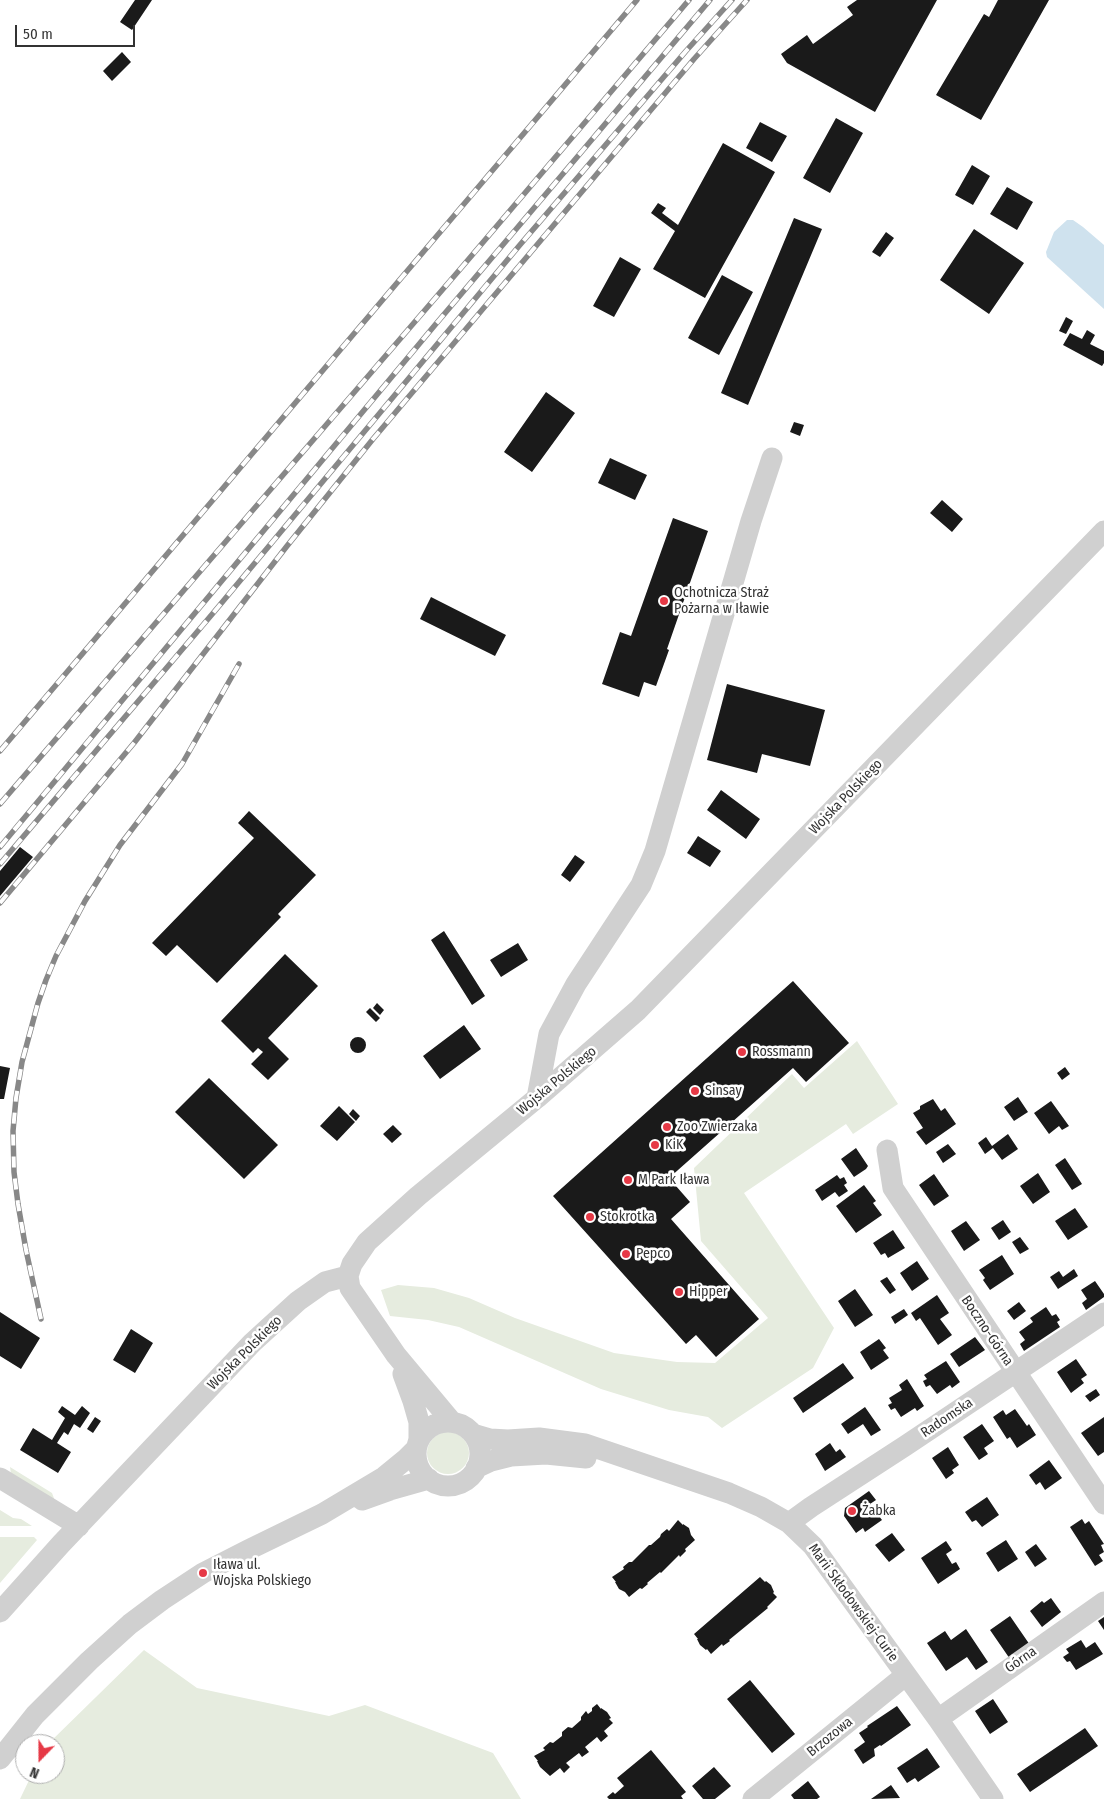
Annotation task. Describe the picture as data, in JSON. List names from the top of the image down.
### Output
{
  "streets": {
    "street": [
      "Wojska Polskiego",
      "Boczno-Górna",
      "Radomska",
      "Marii Skłodowskiej-Curie",
      "Górna",
      "Brzozowa"
    ]
  },
  "crossings": [
    ["Boczno-Górna", "Radomska"],
    ["Radomska", "Marii Skłodowskiej-Curie"],
    ["Marii Skłodowskiej-Curie", "Górna"],
    ["Marii Skłodowskiej-Curie", "Brzozowa"]
  ],
  "places": [
    "Ochotnicza Straż Pożarna w Iławie",
    "Rossmann",
    "Sinsay",
    "Zoo Zwierzaka",
    "KiK",
    "M Park Iława",
    "Stokrotka",
    "Pepco",
    "Hipper",
    "Żabka",
    "Iława ul. Wojska Polskiego"
  ],
  "scale_bar": "50 m",
  "north": "bottom"
}
